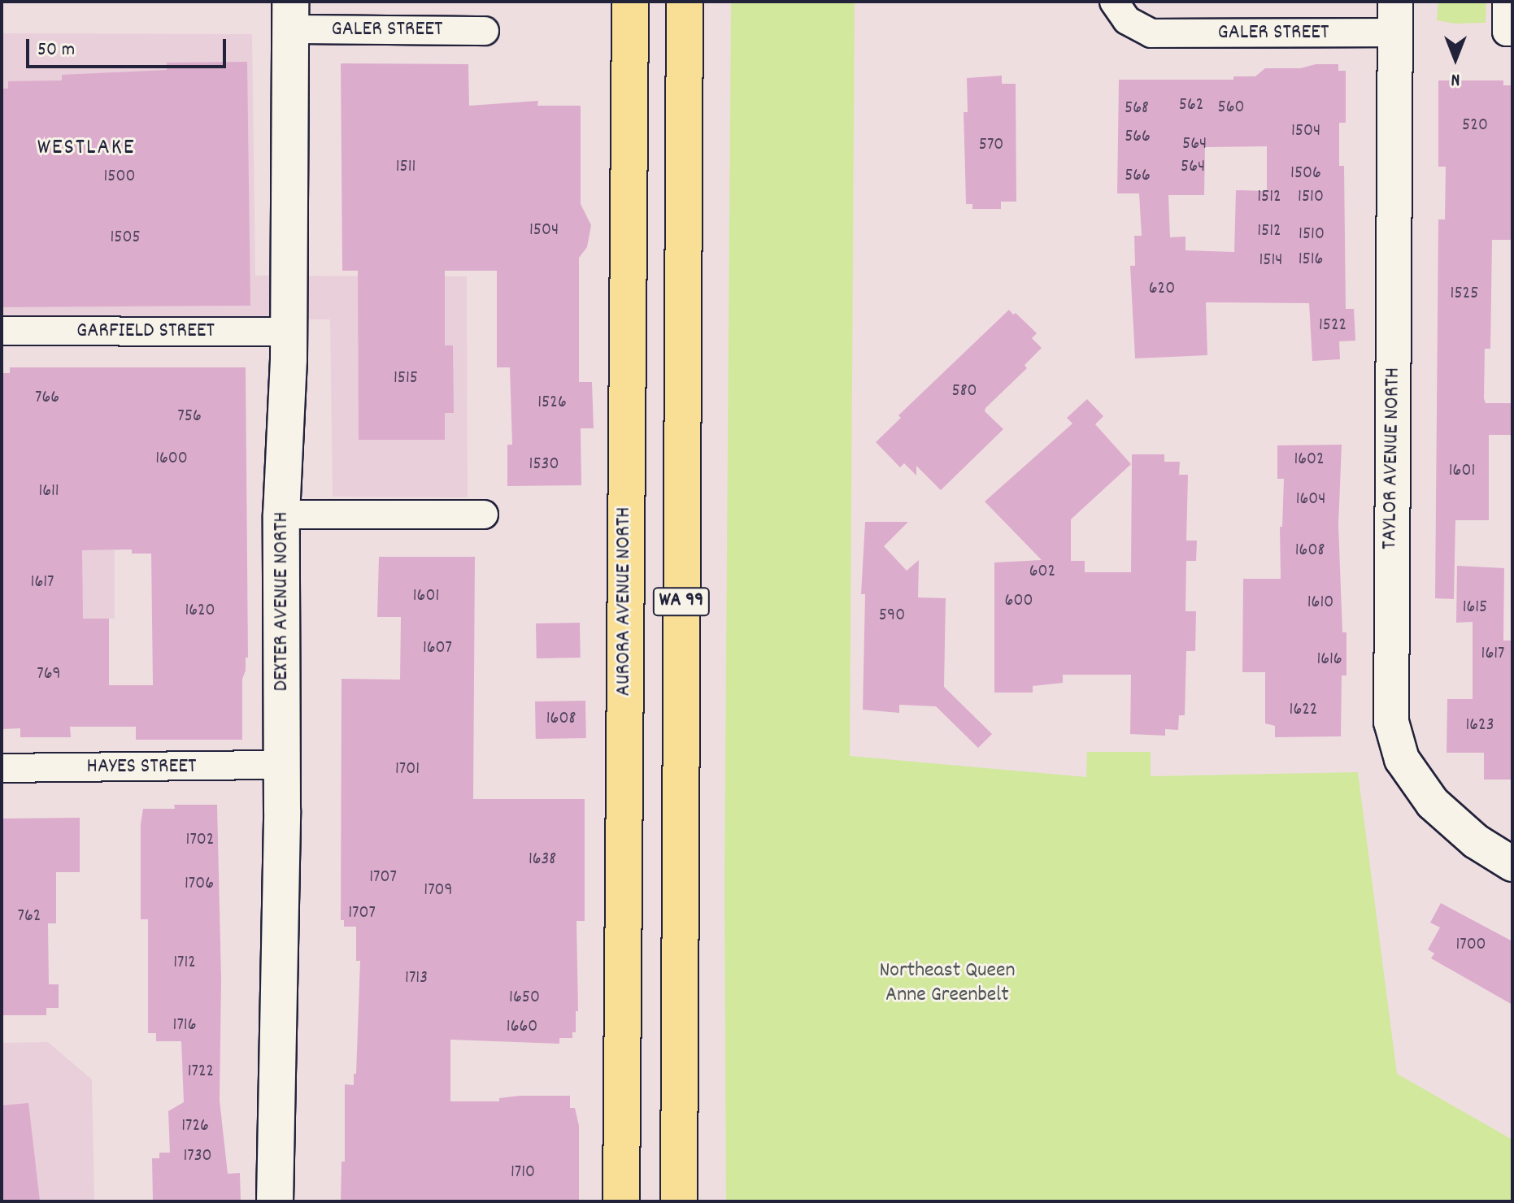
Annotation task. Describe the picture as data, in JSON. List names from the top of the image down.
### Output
{
  "streets": {
    "highway": ["AURORA AVENUE NORTH", "WA 99"],
    "main road": ["DEXTER AVENUE NORTH"],
    "street": [
      "GALER STREET",
      "GARFIELD STREET",
      "TAYLOR AVENUE NORTH",
      "HAYES STREET"
    ]
  },
  "crossings": [
    ["GALER STREET", "TAYLOR AVENUE NORTH"],
    ["GALER STREET", "DEXTER AVENUE NORTH"],
    ["GARFIELD STREET", "DEXTER AVENUE NORTH"],
    ["DEXTER AVENUE NORTH", "HAYES STREET"]
  ],
  "districts": ["WESTLAKE"],
  "parks": ["Northeast Queen Anne Greenbelt"],
  "house_numbers": [
    "562",
    "560",
    "568",
    "520",
    "1504",
    "566",
    "564",
    "570",
    "1511",
    "564",
    "1506",
    "566",
    "1500",
    "1512",
    "1510",
    "1504",
    "1512",
    "1510",
    "1505",
    "1516",
    "1514",
    "620",
    "1525",
    "1522",
    "1515",
    "580",
    "766",
    "1526",
    "756",
    "1600",
    "1602",
    "1530",
    "1601",
    "1611",
    "1604",
    "1608",
    "602",
    "1617",
    "1601",
    "600",
    "1610",
    "1615",
    "1620",
    "590",
    "1607",
    "1617",
    "1616",
    "769",
    "1622",
    "1608",
    "1623",
    "1701",
    "1702",
    "1638",
    "1707",
    "1706",
    "1709",
    "1707",
    "762",
    "1700",
    "1712",
    "1713",
    "1650",
    "1716",
    "1660",
    "1722",
    "1726",
    "1730",
    "1710"
  ],
  "scale_bar": "50 m",
  "north": "bottom"
}
